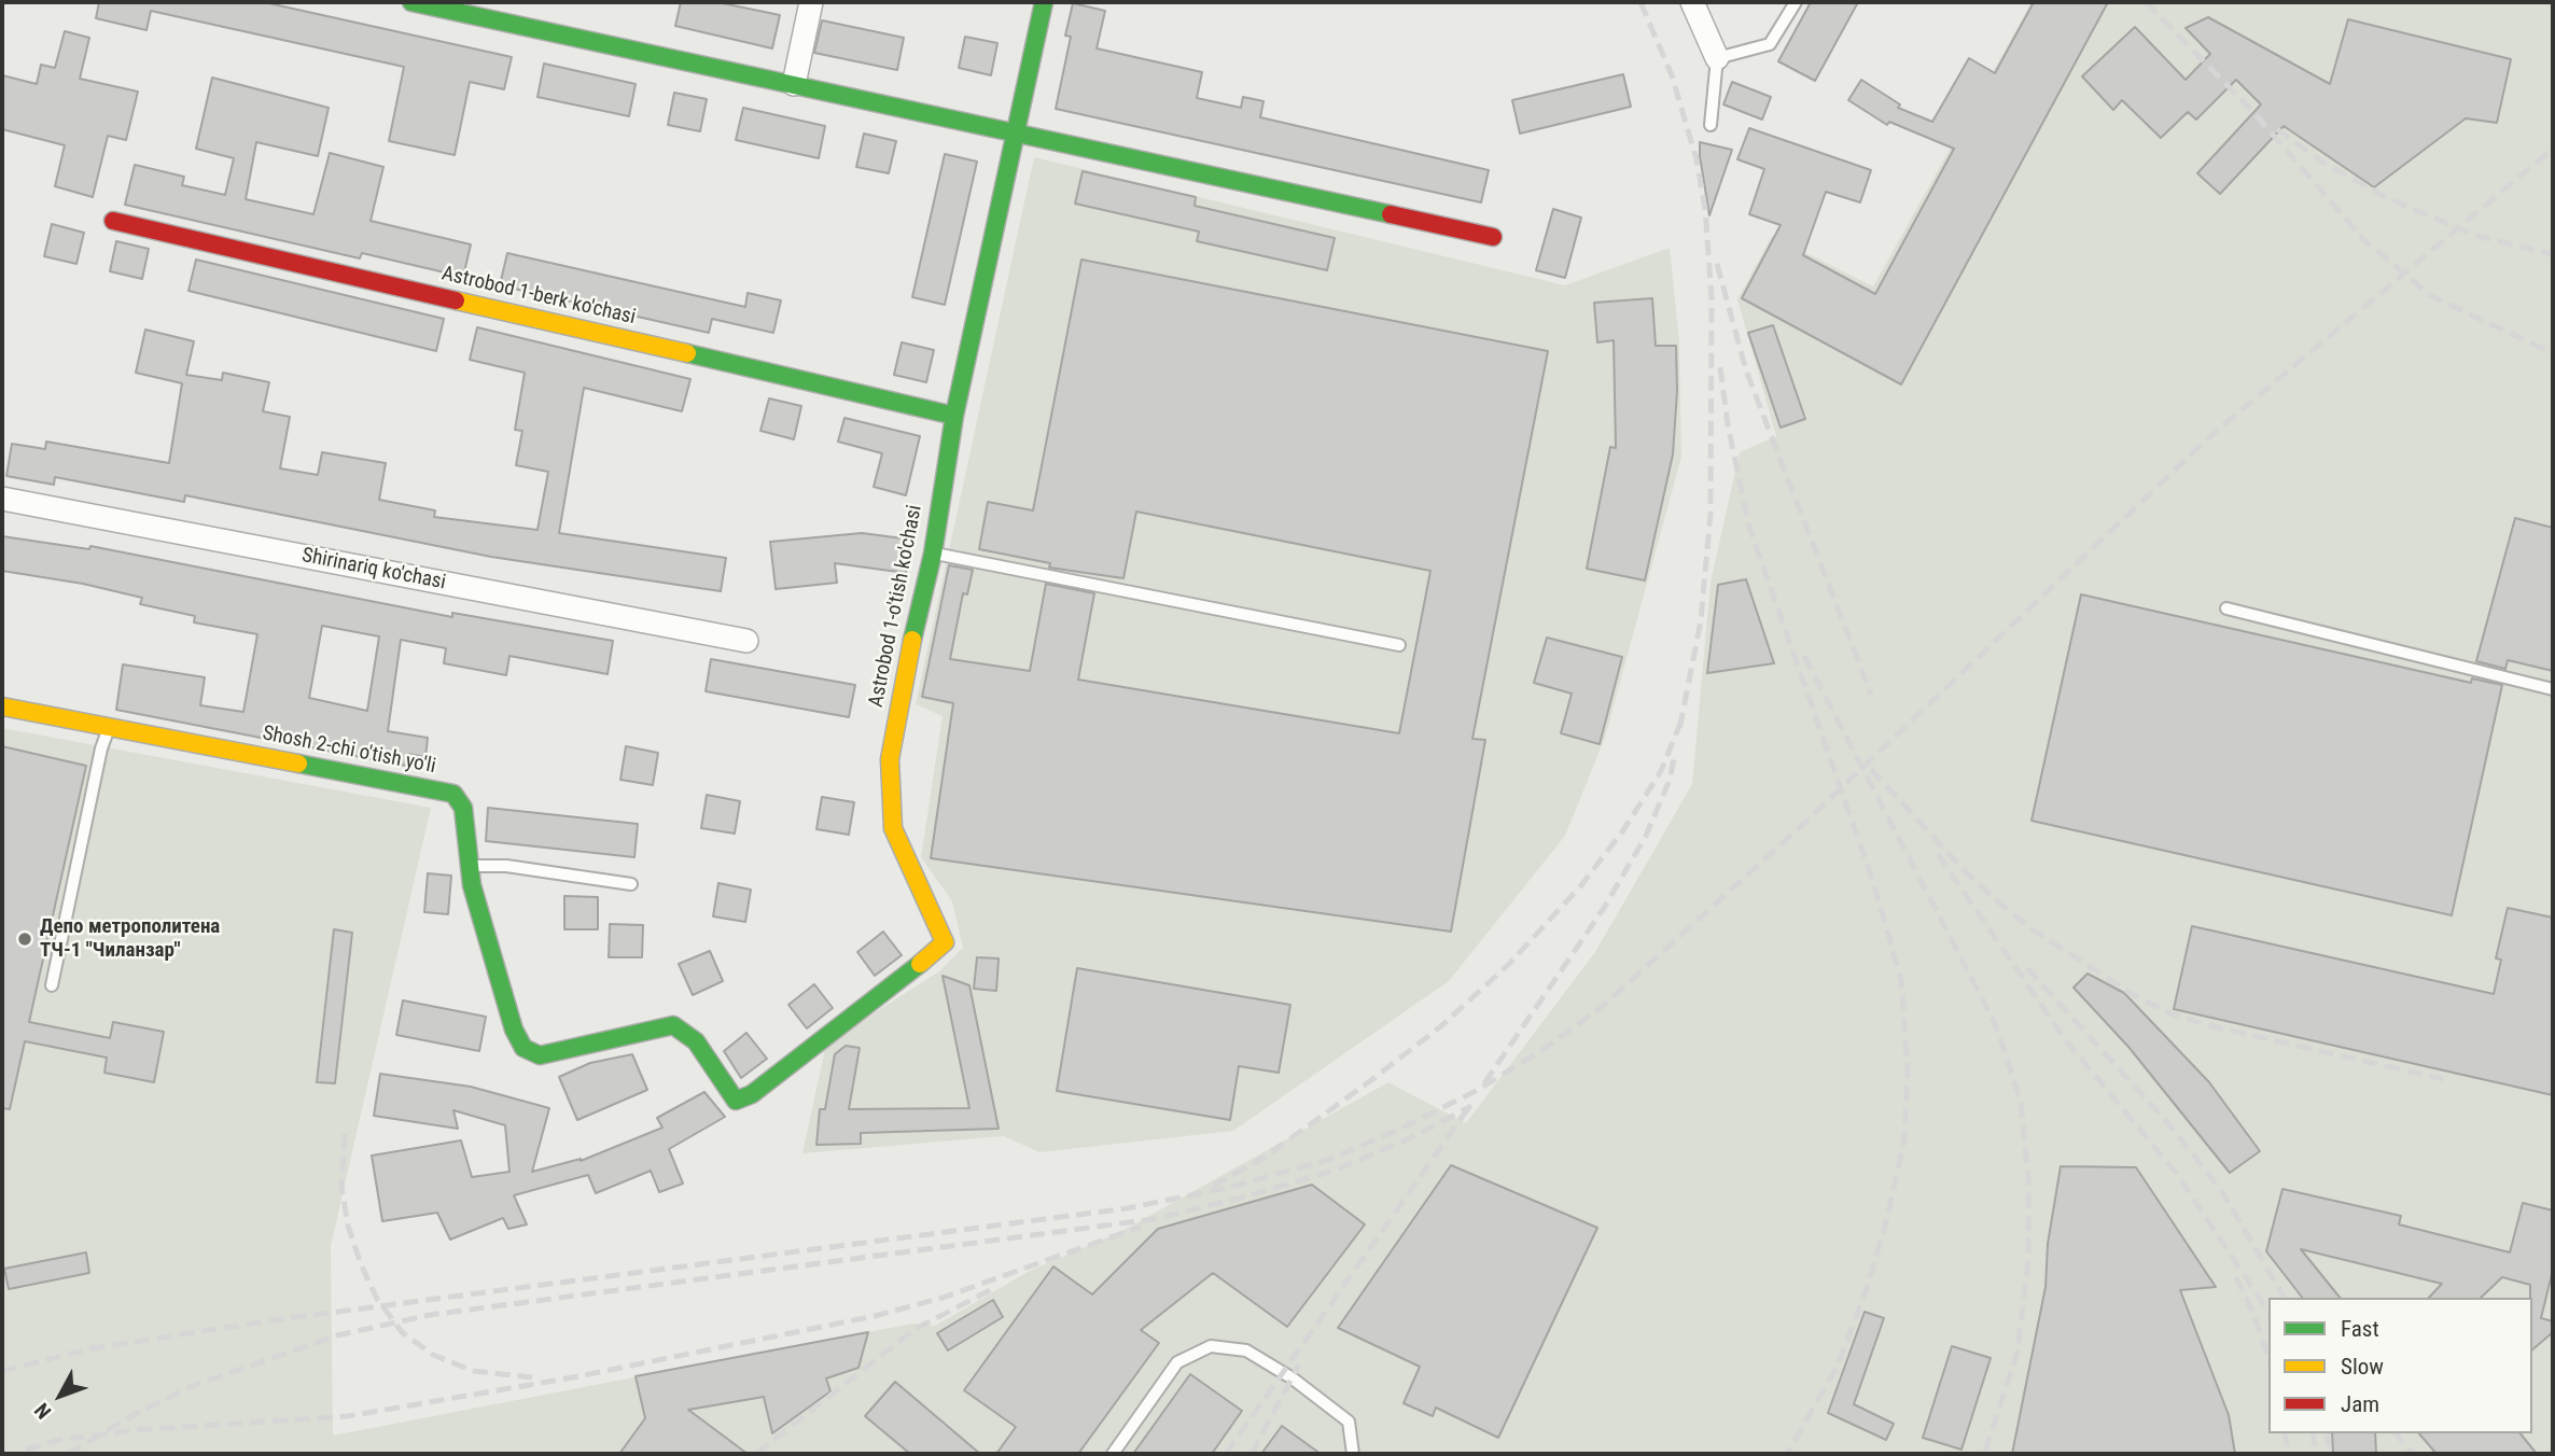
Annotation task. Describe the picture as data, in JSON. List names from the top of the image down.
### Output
{
  "streets": {
    "street": [
      "Astrobod 1-berk ko'chasi",
      "Shirinariq ko'chasi",
      "Astrobod 1-o'tish ko'chasi",
      "Shosh 2-chi o'tish yo'li"
    ]
  },
  "crossings": [
    ["Astrobod 1-berk ko'chasi", "Astrobod 1-o'tish ko'chasi"],
    ["Astrobod 1-o'tish ko'chasi", "Shosh 2-chi o'tish yo'li"]
  ],
  "places": ["Депо метрополитена ТЧ-1 \"Чиланзар\""],
  "legend": ["Fast", "Slow", "Jam"],
  "north": "bottom left"
}
